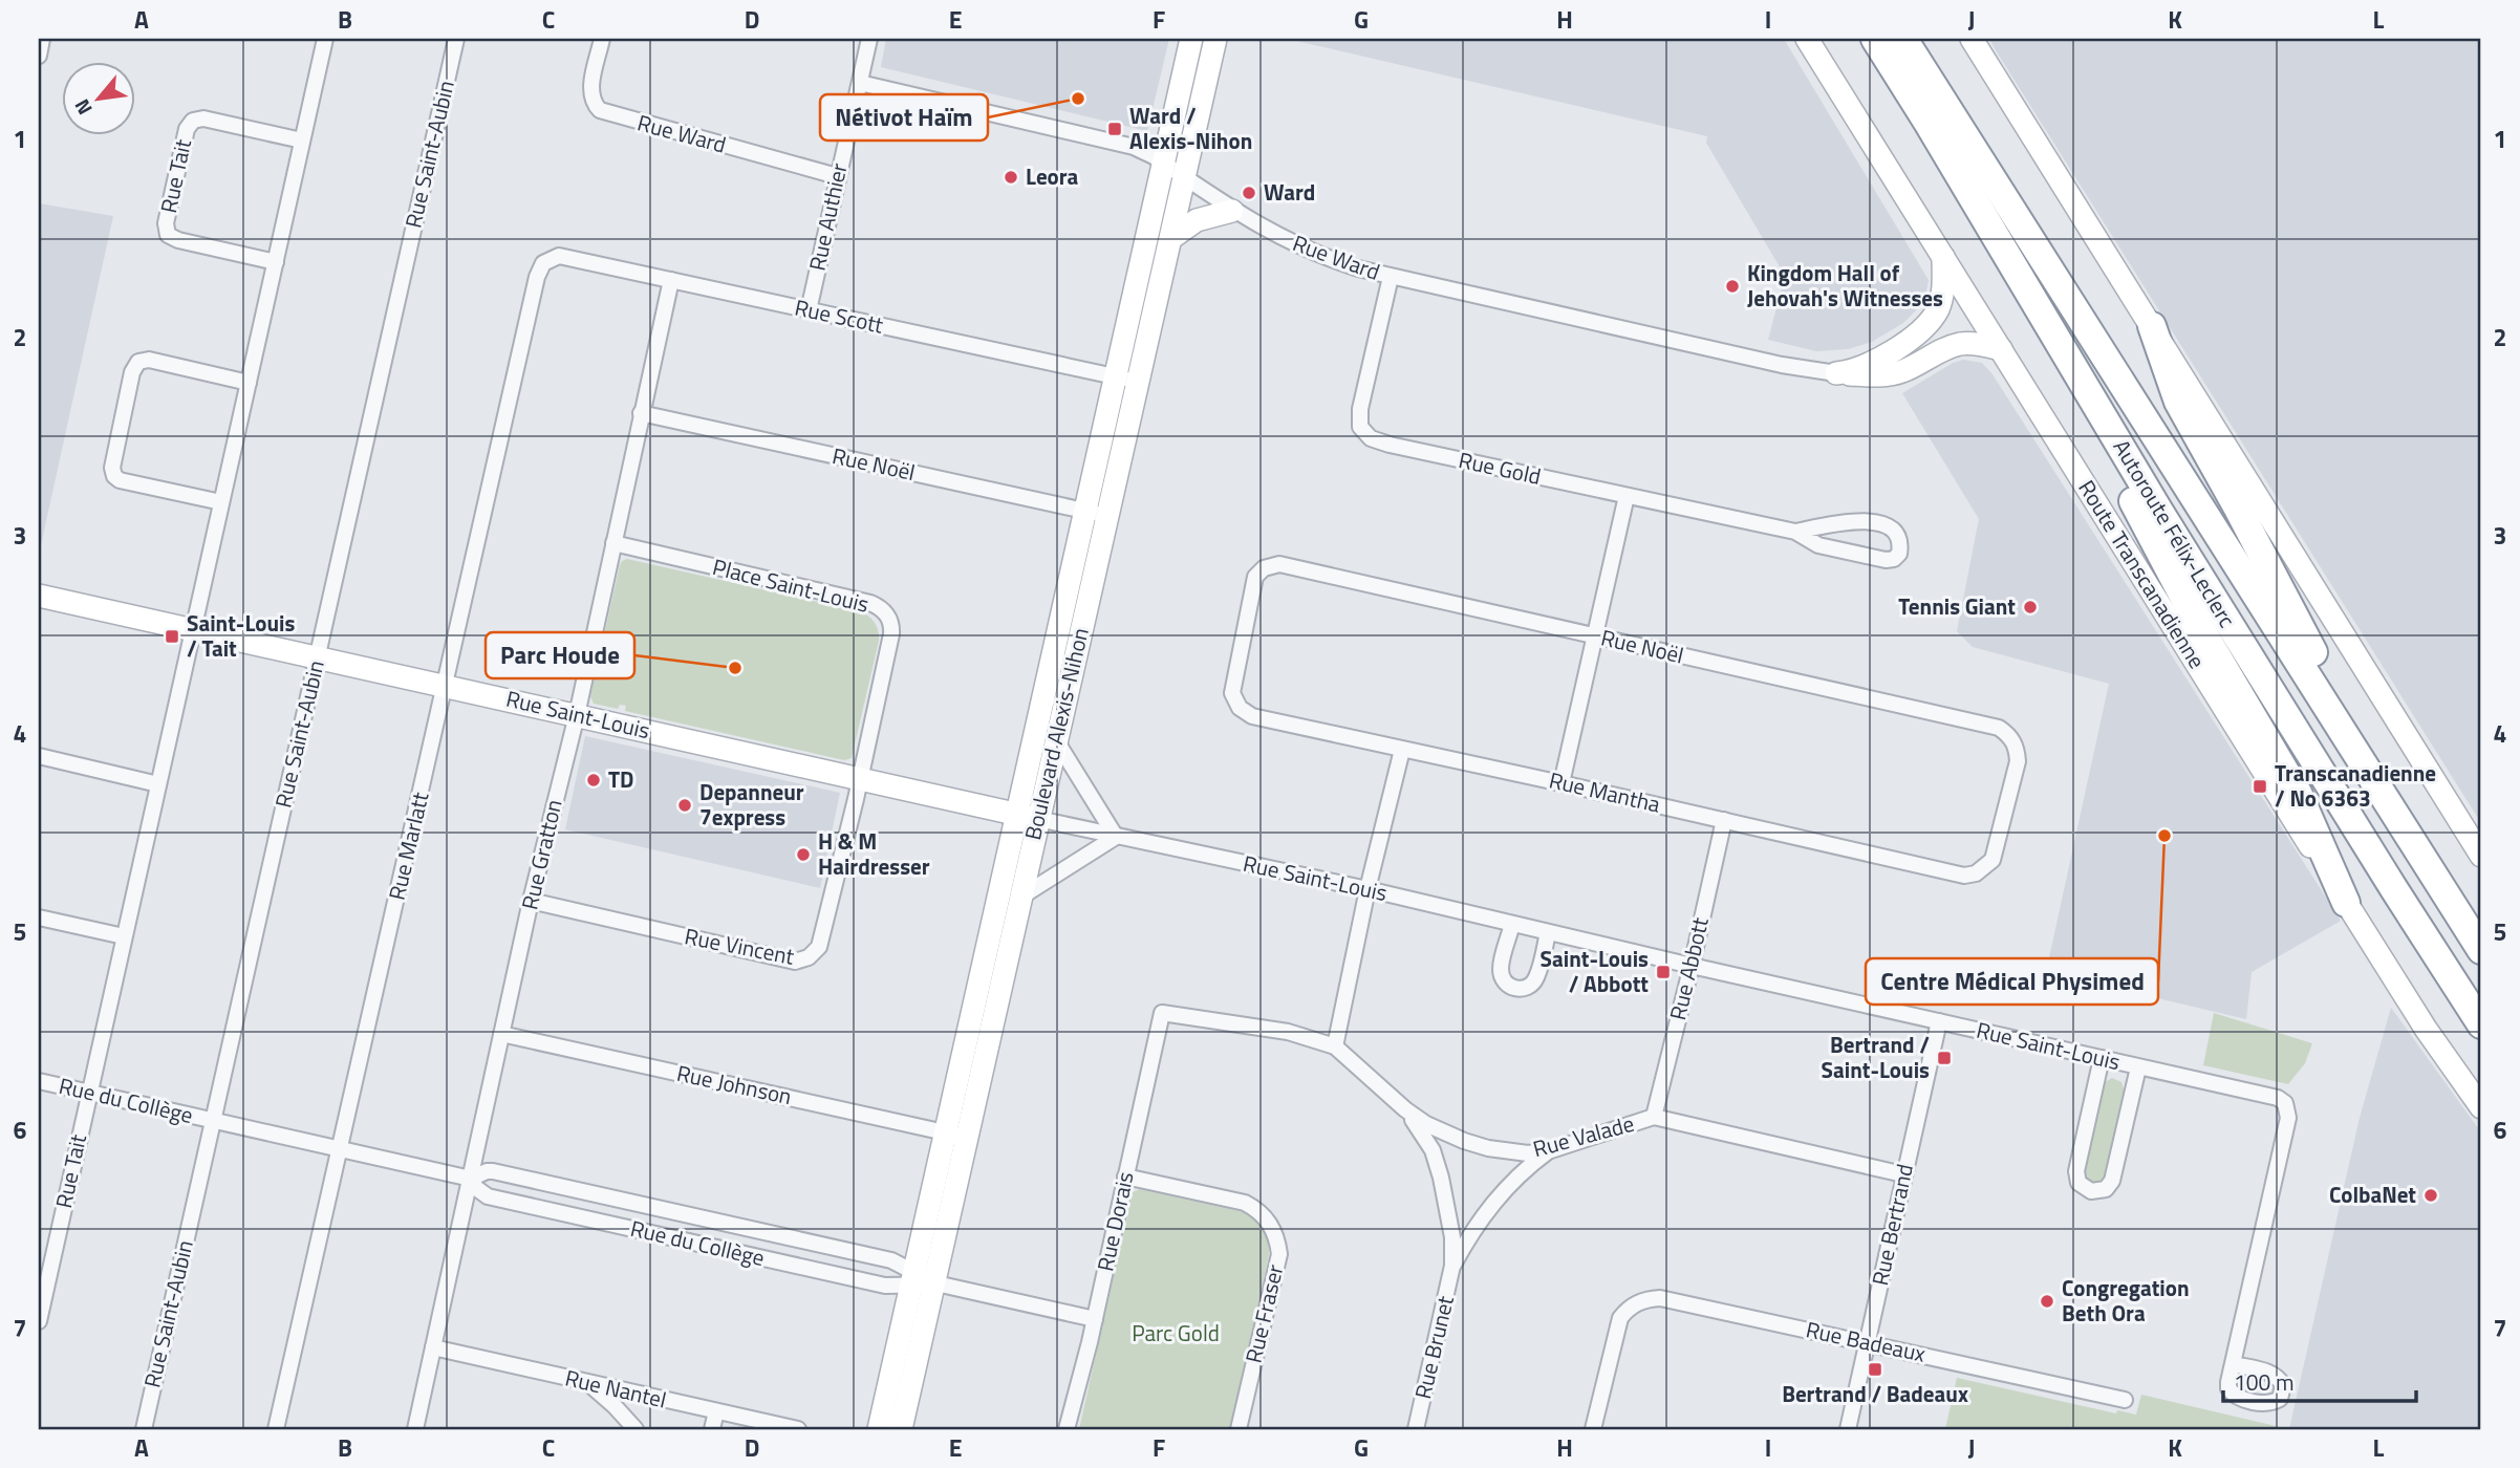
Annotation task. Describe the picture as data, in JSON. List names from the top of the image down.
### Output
{
  "streets": {
    "highway": ["Autoroute Félix-Leclerc"],
    "street": [
      "Rue Ward",
      "Rue Saint-Aubin",
      "Rue Tait",
      "Rue Authier",
      "Rue Scott",
      "Rue Noël",
      "Rue Gold",
      "Route Transcanadienne",
      "Place Saint-Louis",
      "Rue Saint-Louis",
      "Boulevard Alexis-Nihon",
      "Rue Mantha",
      "Rue Marlatt",
      "Rue Gratton",
      "Rue Vincent",
      "Rue Abbott",
      "Rue Johnson",
      "Rue du Collège",
      "Rue Valade",
      "Rue Dorais",
      "Rue Bertrand",
      "Rue Fraser",
      "Rue Badeaux",
      "Rue Brunet",
      "Rue Nantel"
    ]
  },
  "crossings": [
    ["Rue Ward", "Rue Authier"],
    ["Rue Ward", "Rue Gold"],
    ["Rue Ward", "Boulevard Alexis-Nihon"],
    ["Rue Saint-Aubin", "Rue Saint-Louis"],
    ["Rue Saint-Aubin", "Rue du Collège"],
    ["Rue Tait", "Rue Saint-Louis"],
    ["Rue Tait", "Rue du Collège"],
    ["Rue Authier", "Rue Scott"],
    ["Rue Scott", "Boulevard Alexis-Nihon"],
    ["Rue Scott", "Rue Marlatt"],
    ["Rue Scott", "Rue Gratton"],
    ["Rue Noël", "Boulevard Alexis-Nihon"],
    ["Rue Noël", "Rue Mantha"],
    ["Rue Noël", "Rue Gratton"],
    ["Place Saint-Louis", "Rue Saint-Louis"],
    ["Place Saint-Louis", "Rue Gratton"],
    ["Place Saint-Louis", "Rue Vincent"],
    ["Rue Saint-Louis", "Boulevard Alexis-Nihon"],
    ["Rue Saint-Louis", "Rue Marlatt"],
    ["Rue Saint-Louis", "Rue Gratton"],
    ["Rue Saint-Louis", "Rue Vincent"],
    ["Rue Saint-Louis", "Rue Abbott"],
    ["Rue Saint-Louis", "Rue Bertrand"],
    ["Boulevard Alexis-Nihon", "Rue Johnson"],
    ["Boulevard Alexis-Nihon", "Rue du Collège"],
    ["Rue Mantha", "Rue Abbott"],
    ["Rue Marlatt", "Rue du Collège"],
    ["Rue Gratton", "Rue Vincent"],
    ["Rue Gratton", "Rue Johnson"],
    ["Rue Gratton", "Rue du Collège"],
    ["Rue Gratton", "Rue Nantel"],
    ["Rue Abbott", "Rue Valade"],
    ["Rue du Collège", "Rue Dorais"],
    ["Rue Valade", "Rue Dorais"],
    ["Rue Valade", "Rue Bertrand"],
    ["Rue Valade", "Rue Brunet"],
    ["Rue Dorais", "Rue Fraser"],
    ["Rue Bertrand", "Rue Badeaux"]
  ],
  "parks": ["Parc Gold"],
  "places": {
    "other": [
      "Nétivot Haïm",
      "Leora",
      "Ward",
      "Kingdom Hall of Jehovah's Witnesses",
      "Tennis Giant",
      "Parc Houde",
      "TD",
      "Depanneur 7express",
      "Centre Médical Physimed",
      "H & M Hairdresser",
      "ColbaNet",
      "Congregation Beth Ora"
    ],
    "transit": [
      "Ward / Alexis-Nihon",
      "Saint-Louis / Tait",
      "Transcanadienne / No 6363",
      "Saint-Louis / Abbott",
      "Bertrand / Saint-Louis",
      "Bertrand / Badeaux"
    ]
  },
  "scale_bar": "100 m",
  "north": "bottom left",
  "grid": {
    "columns": [
      "A",
      "B",
      "C",
      "D",
      "E",
      "F",
      "G",
      "H",
      "I",
      "J",
      "K",
      "L"
    ],
    "rows": [
      "1",
      "2",
      "3",
      "4",
      "5",
      "6",
      "7"
    ]
  }
}
